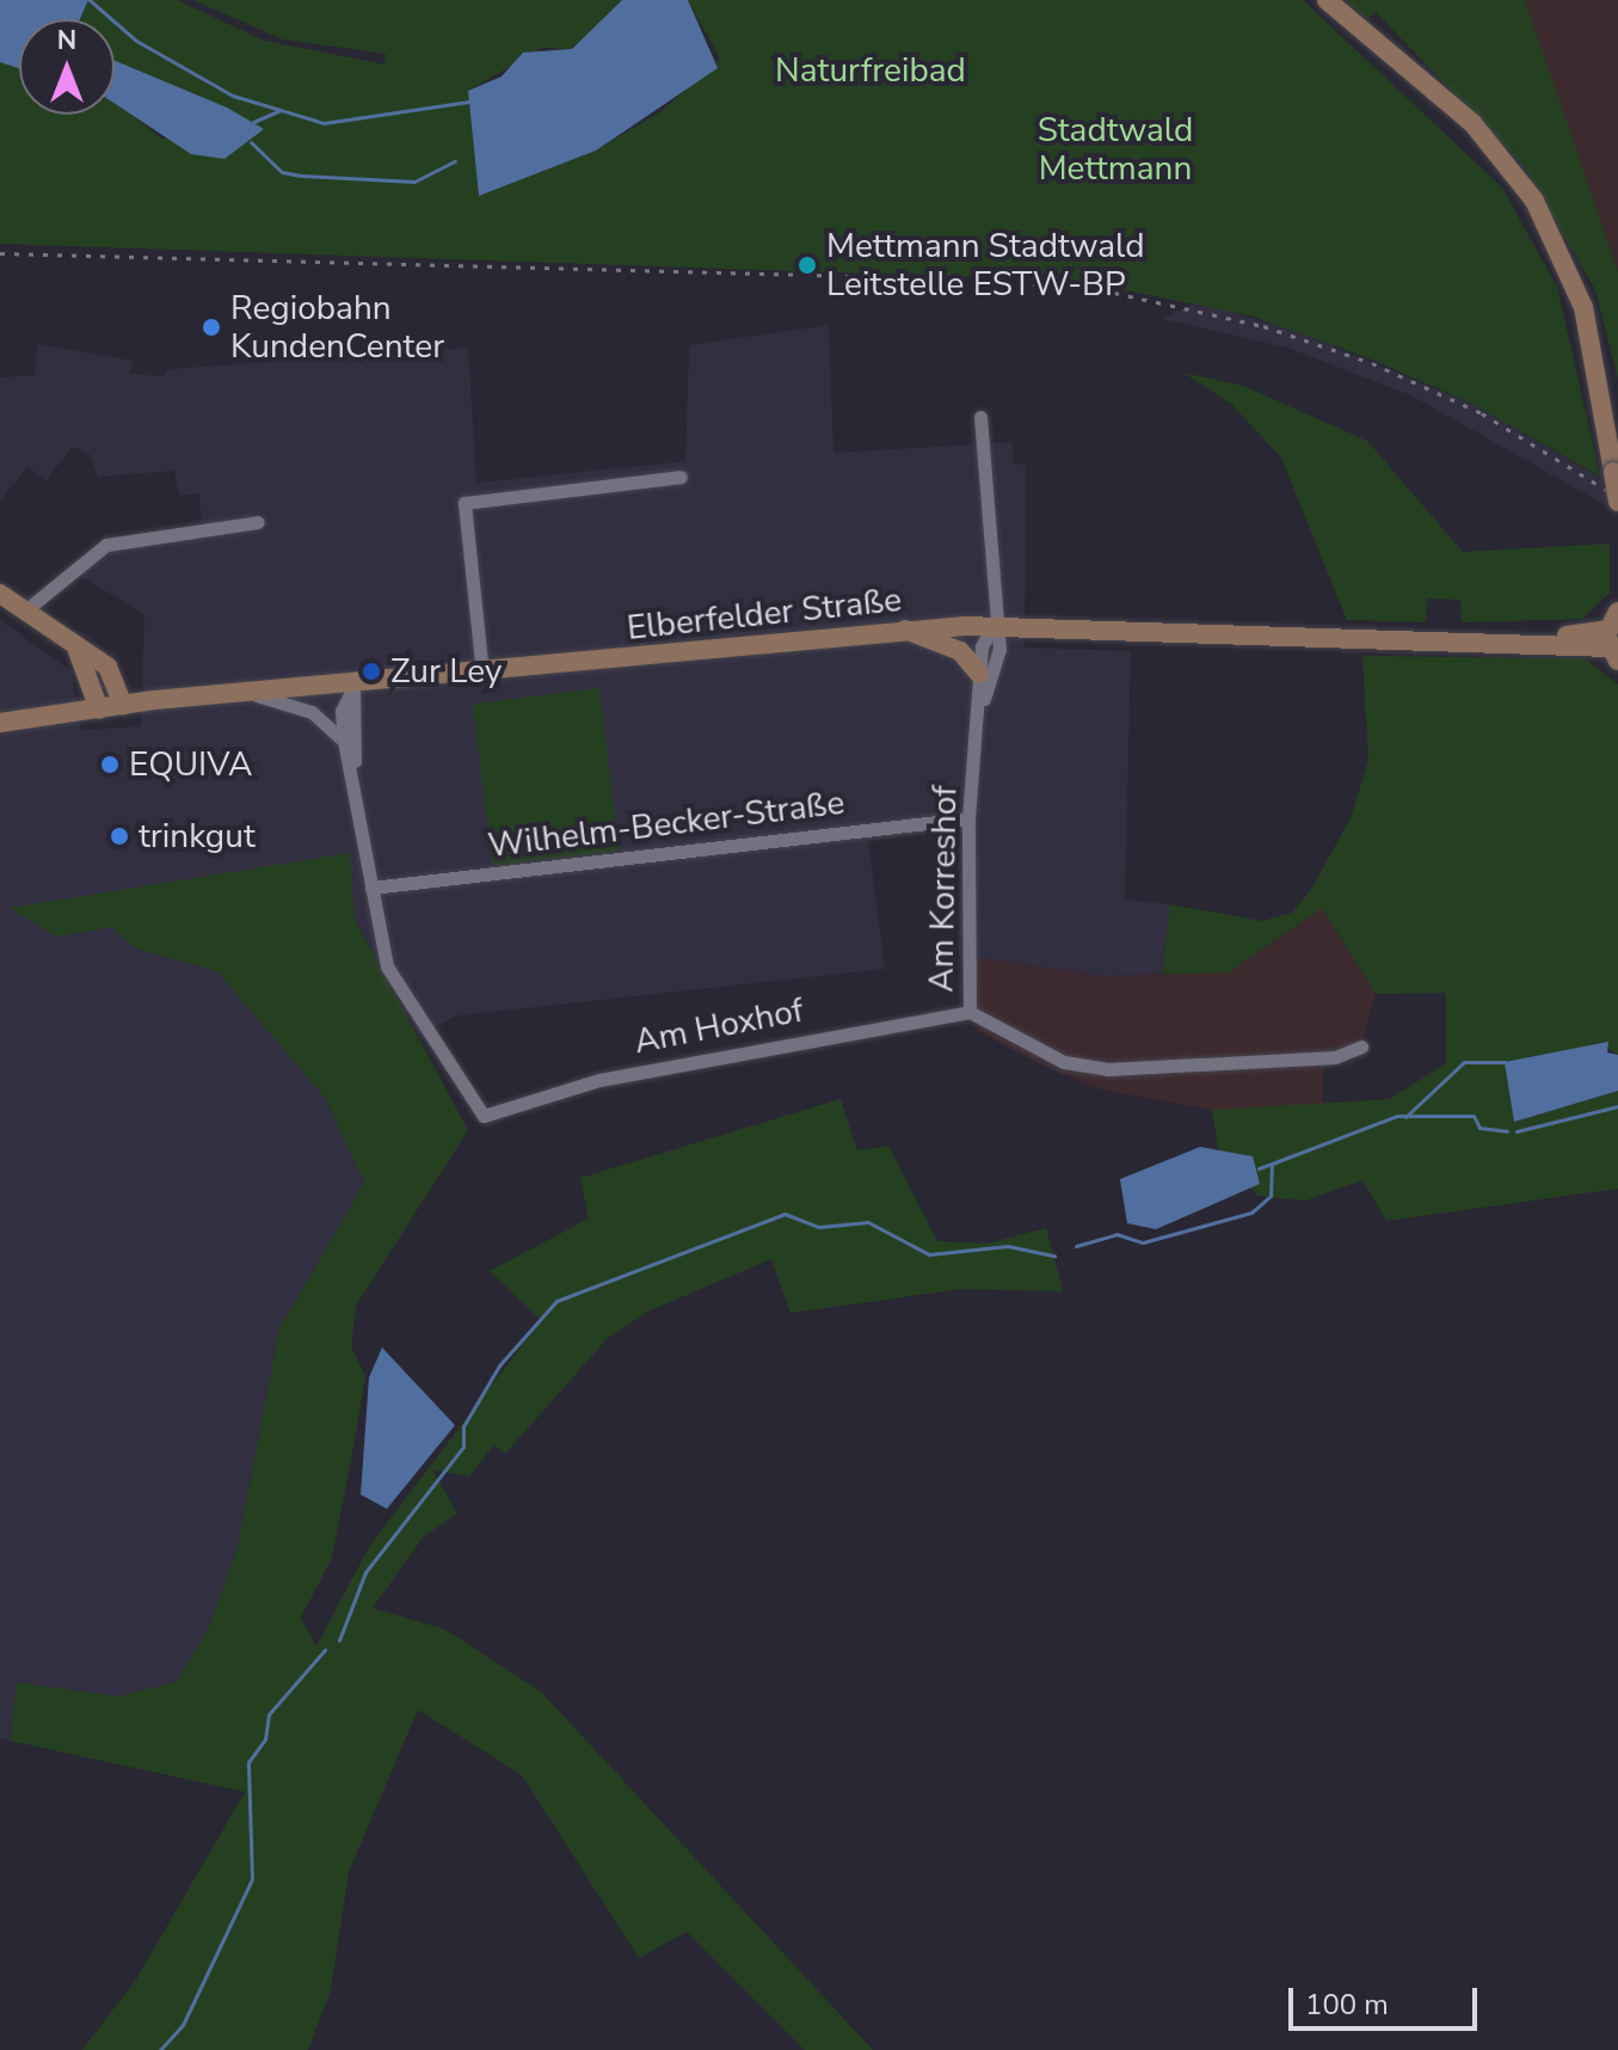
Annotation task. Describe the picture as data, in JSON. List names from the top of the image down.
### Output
{
  "streets": {
    "main road": ["Elberfelder Straße"],
    "street": ["Wilhelm-Becker-Straße", "Am Korreshof", "Am Hoxhof"]
  },
  "crossings": [
    ["Elberfelder Straße", "Am Korreshof"],
    ["Wilhelm-Becker-Straße", "Am Korreshof"],
    ["Wilhelm-Becker-Straße", "Am Hoxhof"],
    ["Am Korreshof", "Am Hoxhof"]
  ],
  "parks": ["Naturfreibad", "Stadtwald Mettmann"],
  "places": [
    "Mettmann Stadtwald Leitstelle ESTW-BP",
    "Regiobahn KundenCenter",
    "Zur Ley",
    "EQUIVA",
    "trinkgut"
  ],
  "scale_bar": "100 m",
  "north": "top"
}
